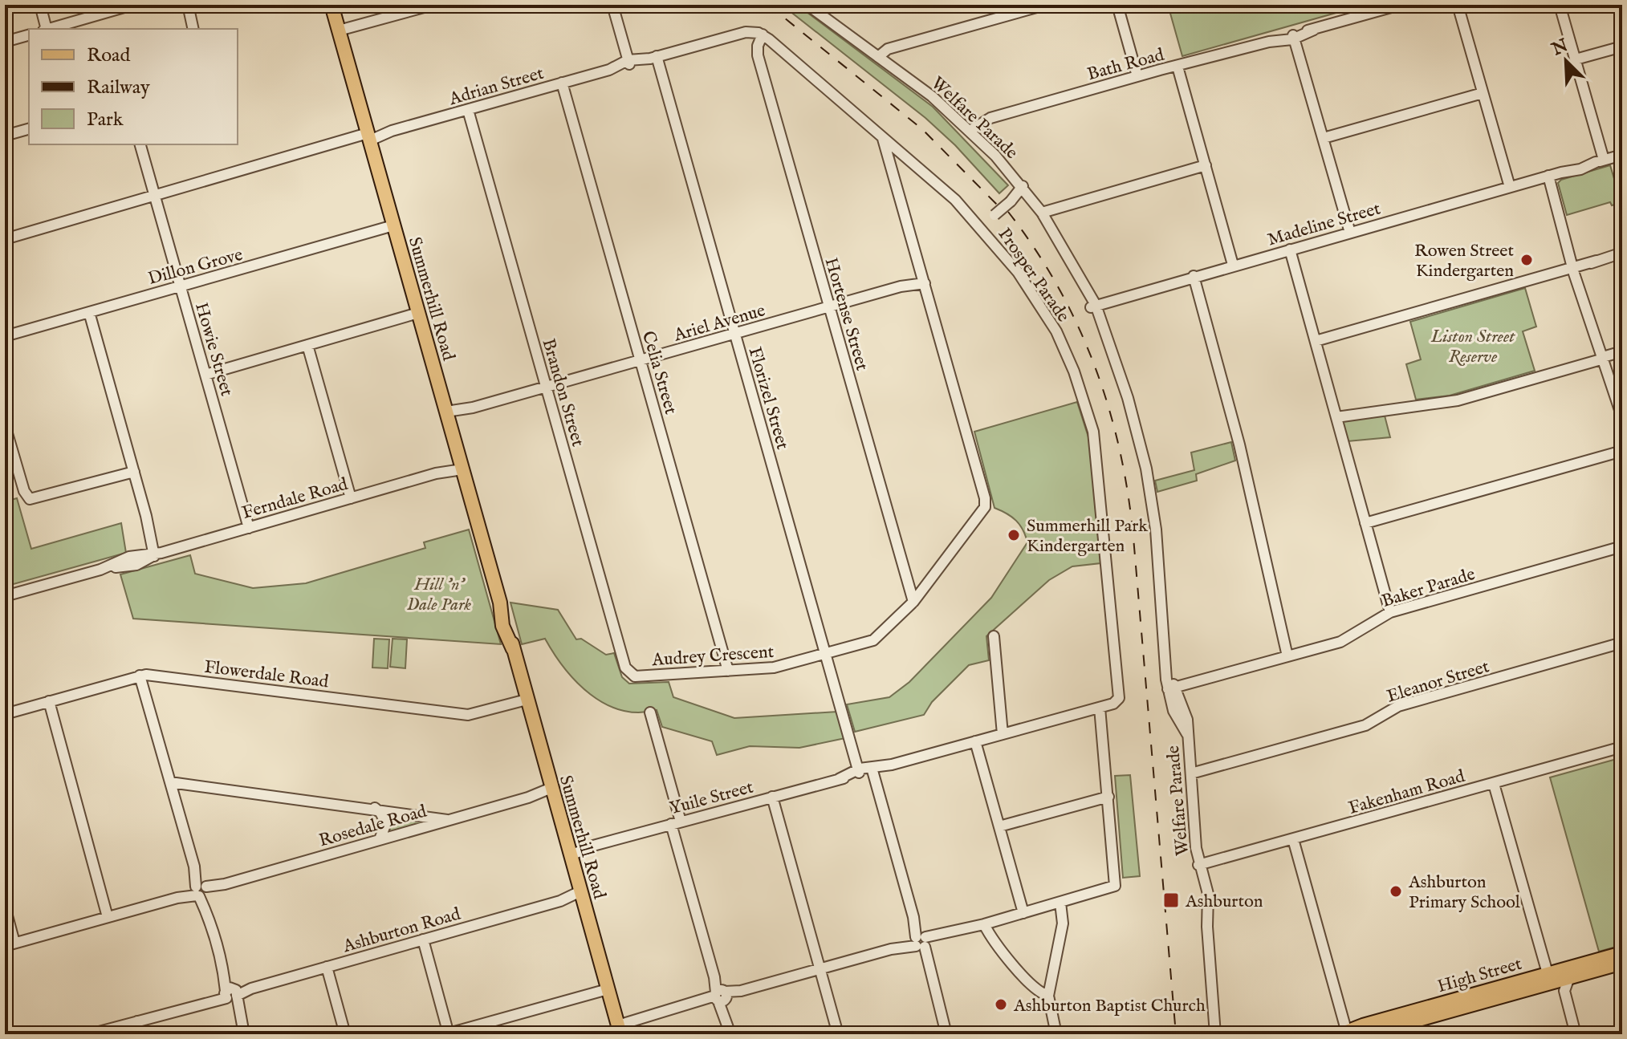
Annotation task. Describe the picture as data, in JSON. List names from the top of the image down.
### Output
{
  "streets": {
    "main road": ["Summerhill Road", "High Street"],
    "street": [
      "Bath Road",
      "Adrian Street",
      "Welfare Parade",
      "Madeline Street",
      "Dillon Grove",
      "Prosper Parade",
      "Hortense Street",
      "Ariel Avenue",
      "Howie Street",
      "Celia Street",
      "Brandon Street",
      "Florizel Street",
      "Ferndale Road",
      "Baker Parade",
      "Audrey Crescent",
      "Flowerdale Road",
      "Eleanor Street",
      "Fakenham Road",
      "Yuile Street",
      "Rosedale Road",
      "Ashburton Road"
    ]
  },
  "crossings": [
    ["Bath Road", "Welfare Parade"],
    ["Adrian Street", "Prosper Parade"],
    ["Adrian Street", "Summerhill Road"],
    ["Adrian Street", "Hortense Street"],
    ["Adrian Street", "Howie Street"],
    ["Adrian Street", "Celia Street"],
    ["Adrian Street", "Brandon Street"],
    ["Adrian Street", "Florizel Street"],
    ["Welfare Parade", "Madeline Street"],
    ["Welfare Parade", "Baker Parade"],
    ["Welfare Parade", "Eleanor Street"],
    ["Welfare Parade", "Fakenham Road"],
    ["Dillon Grove", "Summerhill Road"],
    ["Dillon Grove", "Howie Street"],
    ["Prosper Parade", "Hortense Street"],
    ["Prosper Parade", "Yuile Street"],
    ["Summerhill Road", "Ariel Avenue"],
    ["Summerhill Road", "Ferndale Road"],
    ["Summerhill Road", "Flowerdale Road"],
    ["Summerhill Road", "Yuile Street"],
    ["Summerhill Road", "Rosedale Road"],
    ["Summerhill Road", "Ashburton Road"],
    ["Hortense Street", "Ariel Avenue"],
    ["Hortense Street", "Audrey Crescent"],
    ["Ariel Avenue", "Celia Street"],
    ["Ariel Avenue", "Brandon Street"],
    ["Ariel Avenue", "Florizel Street"],
    ["Ariel Avenue", "Audrey Crescent"],
    ["Howie Street", "Ferndale Road"],
    ["Celia Street", "Audrey Crescent"],
    ["Brandon Street", "Audrey Crescent"],
    ["Florizel Street", "Audrey Crescent"],
    ["Florizel Street", "Yuile Street"]
  ],
  "parks": ["Liston Street Reserve", "Hill 'n' Dale Park"],
  "places": {
    "other": [
      "Rowen Street Kindergarten",
      "Summerhill Park Kindergarten",
      "Ashburton Primary School",
      "Ashburton Baptist Church"
    ],
    "transit": ["Ashburton"]
  },
  "legend": ["Road", "Railway", "Park"],
  "north": "top left"
}
